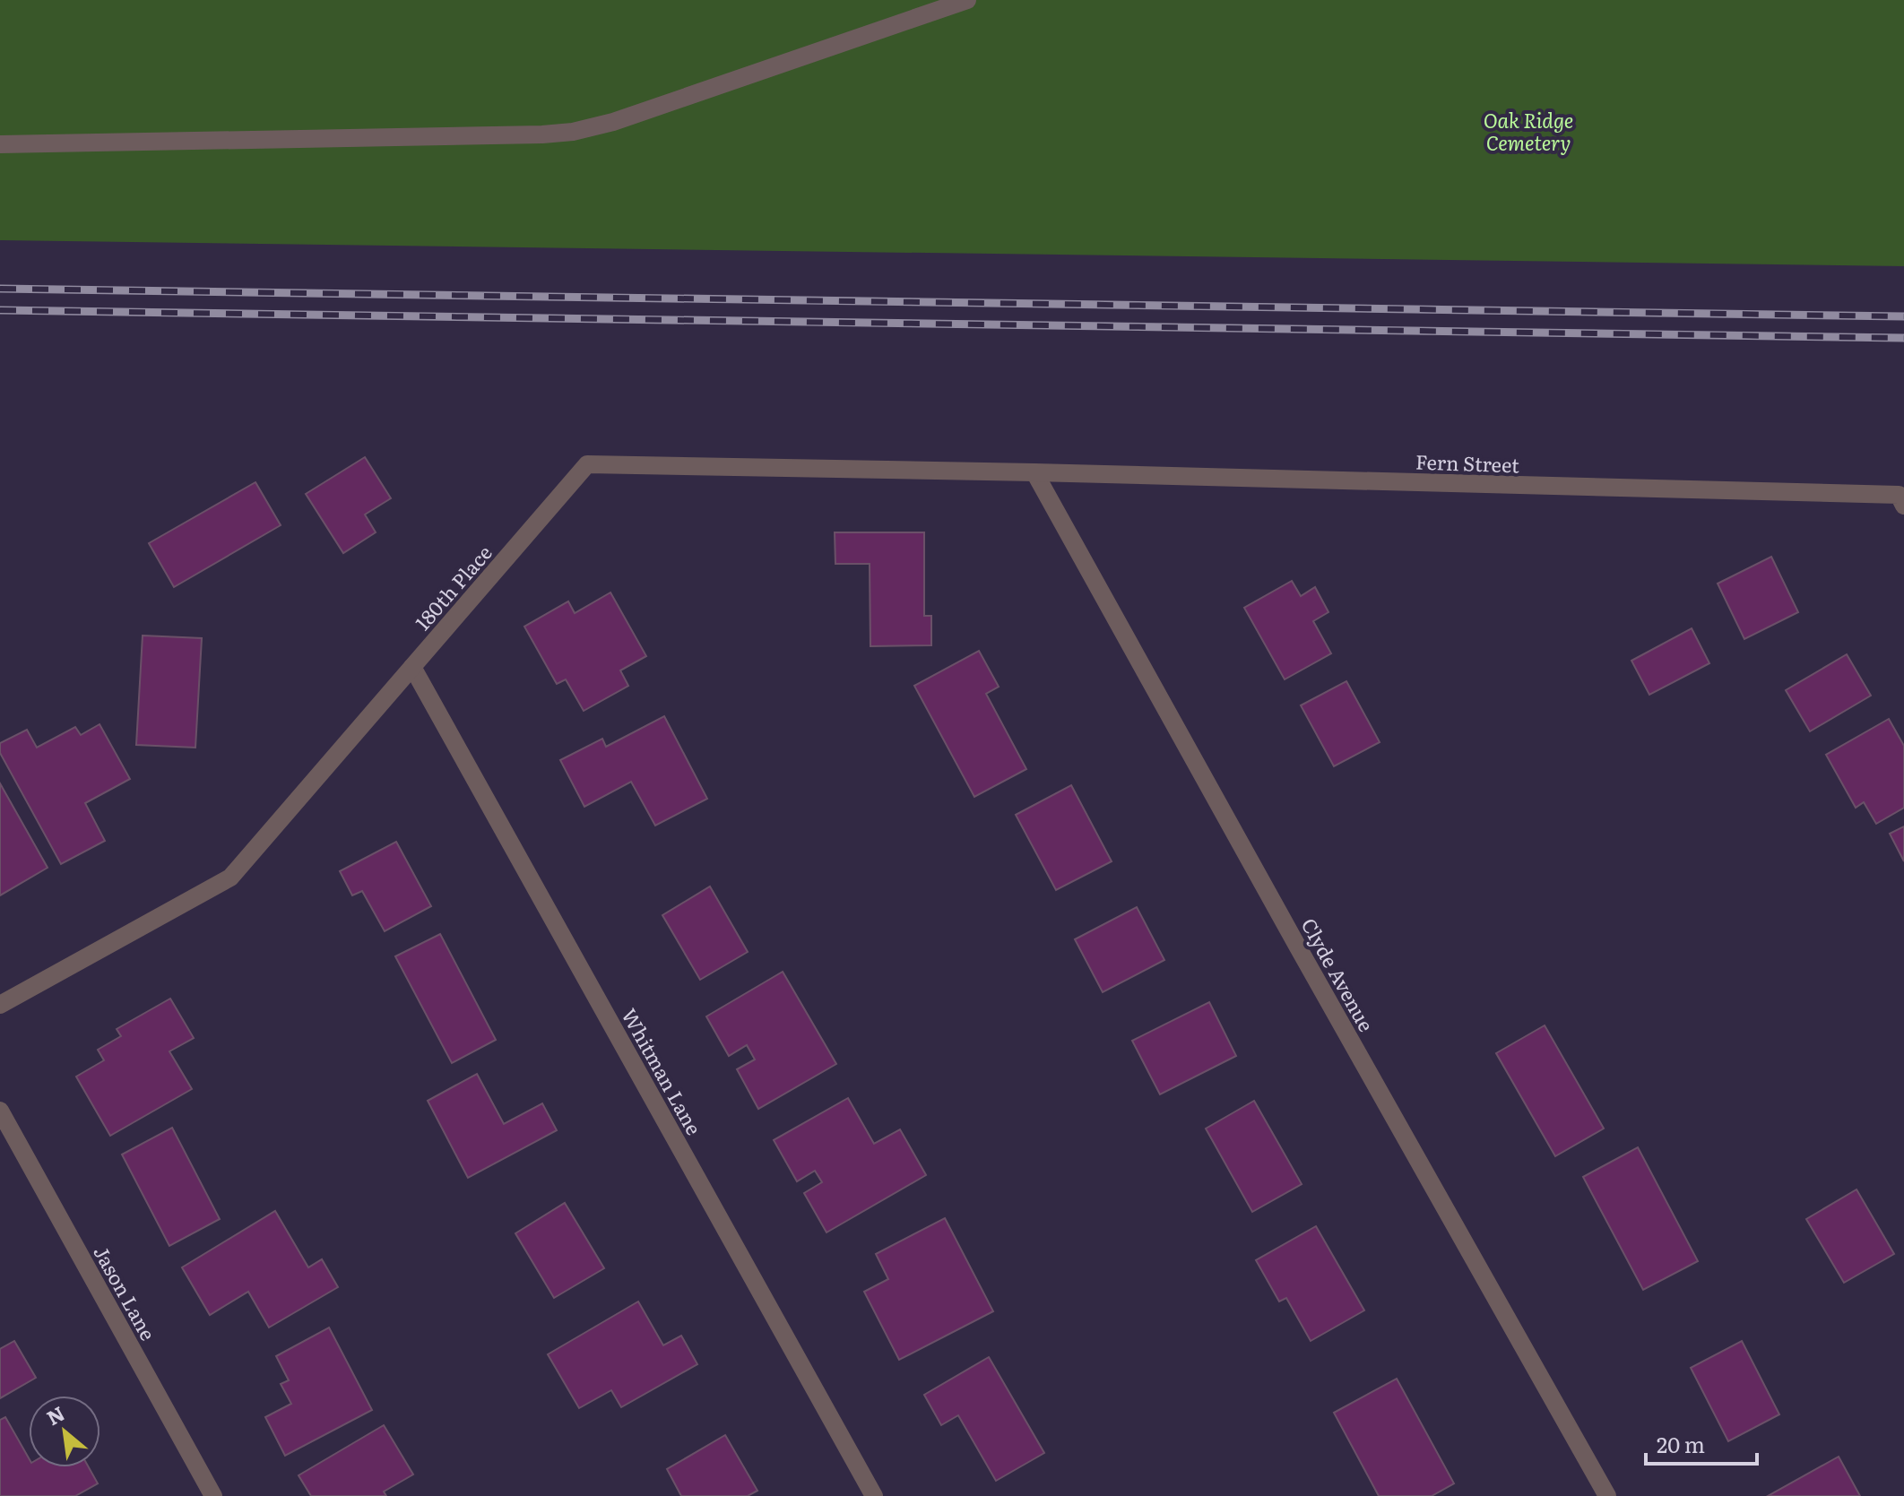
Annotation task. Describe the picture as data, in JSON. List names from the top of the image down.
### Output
{
  "streets": {
    "street": [
      "Fern Street",
      "180th Place",
      "Clyde Avenue",
      "Whitman Lane",
      "Jason Lane"
    ]
  },
  "crossings": [
    ["Fern Street", "180th Place"],
    ["Fern Street", "Clyde Avenue"],
    ["180th Place", "Clyde Avenue"],
    ["180th Place", "Whitman Lane"]
  ],
  "parks": ["Oak Ridge Cemetery"],
  "scale_bar": "20 m",
  "north": "top left"
}
